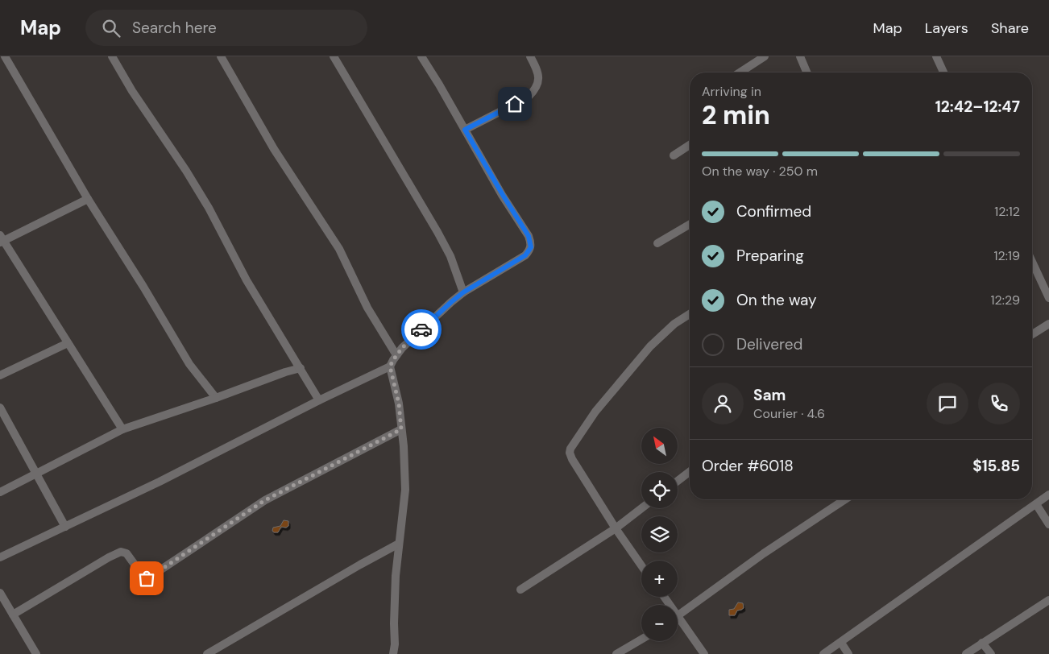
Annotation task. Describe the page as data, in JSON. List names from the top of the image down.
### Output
{
  "north": "top left",
  "page": {
    "header": "Map",
    "search": "Search here",
    "nav": ["Map", "Layers", "Share"],
    "heading": ["2 min", "Arriving in", "12:42–12:47"],
    "panel": [
      "Sam",
      "Courier · 4.6",
      "Order #6018",
      "$15.85"
    ],
    "bar": "On the way · 250 m",
    "list": [
      ["Confirmed", "12:12"],
      ["Preparing", "12:19"],
      ["On the way", "12:29"],
      "Delivered"
    ],
    "map_buttons": ["+", "−"]
  }
}
